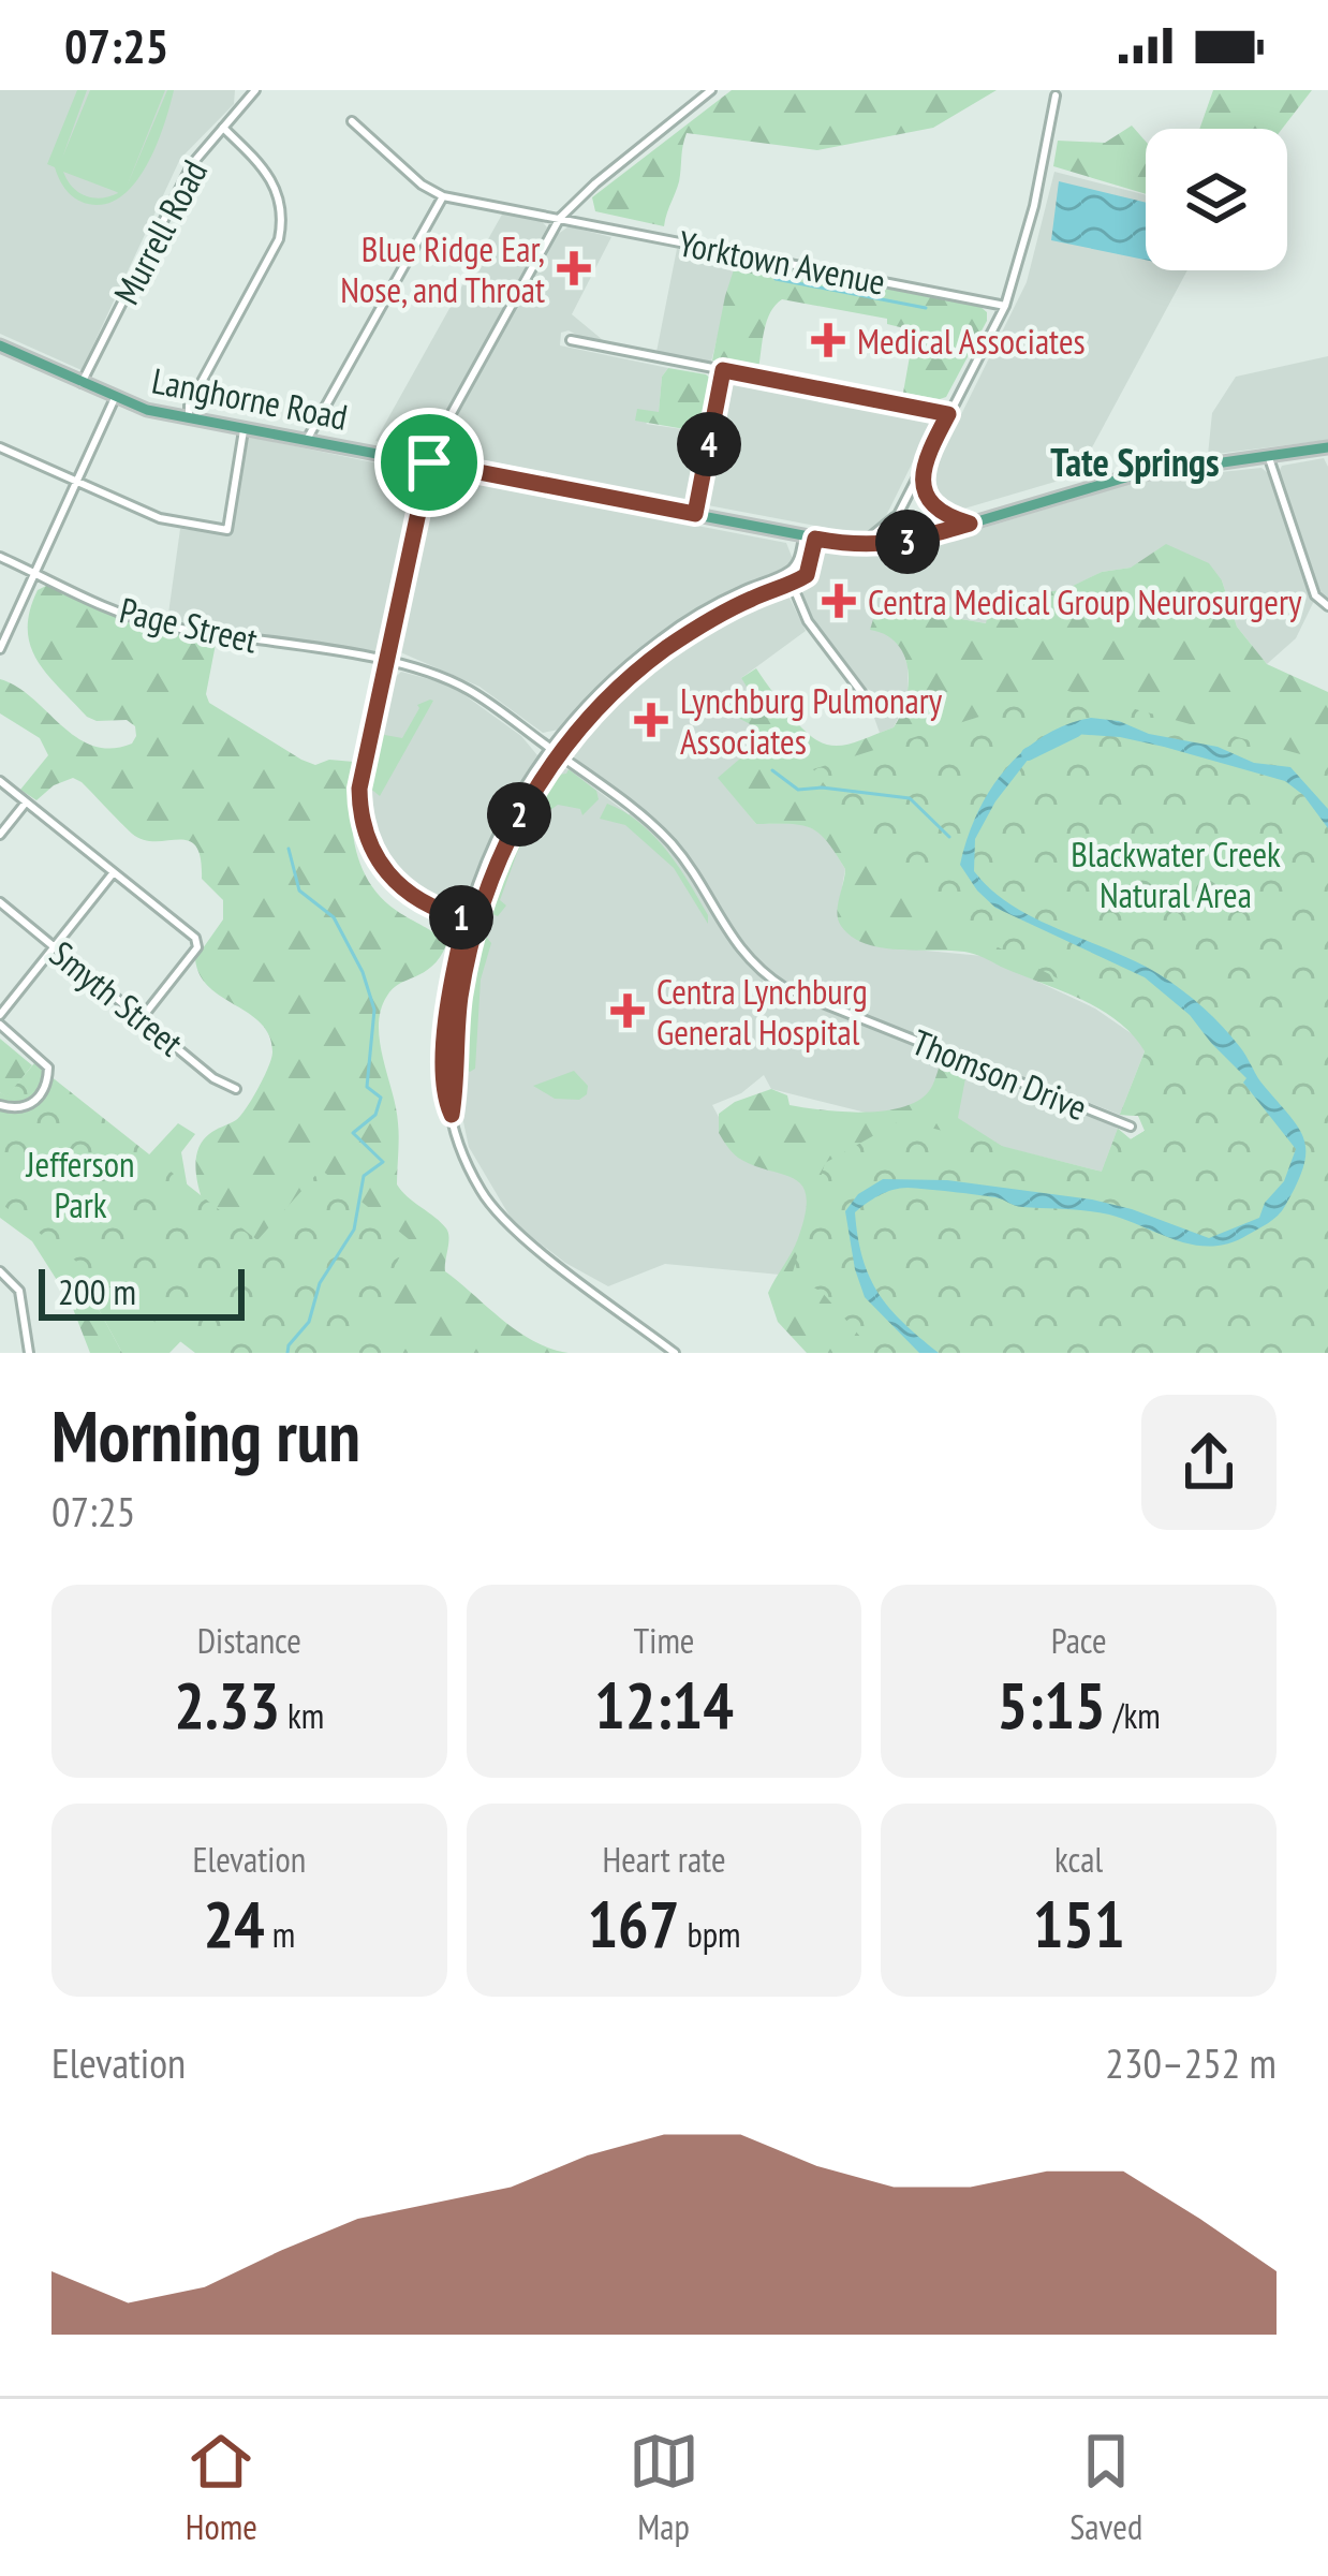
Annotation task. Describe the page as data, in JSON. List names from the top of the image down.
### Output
{
  "streets": {
    "main road": ["Langhorne Road"],
    "street": [
      "Murrell Road",
      "Yorktown Avenue",
      "Page Street",
      "Smyth Street",
      "Thomson Drive"
    ]
  },
  "crossings": [
    ["Murrell Road", "Langhorne Road"],
    ["Page Street", "Thomson Drive"]
  ],
  "districts": ["Tate Springs"],
  "parks": ["Blackwater Creek Natural Area", "Jefferson Park"],
  "places": {
    "health": [
      "Blue Ridge Ear, Nose, and Throat",
      "Medical Associates",
      "Centra Medical Group Neurosurgery",
      "Lynchburg Pulmonary Associates",
      "Centra Lynchburg General Hospital"
    ]
  },
  "scale_bar": "200 m",
  "page": {
    "status": "07:25",
    "pins": [
      "4",
      "3",
      "2",
      "1"
    ],
    "scale": "200 m",
    "heading": ["Morning run", "07:25"],
    "stats": [
      ["Distance", "2.33 km"],
      ["Time", "12:14"],
      ["Pace", "5:15 /km"],
      ["Elevation", "24 m"],
      ["Heart rate", "167 bpm"],
      ["kcal", "151"]
    ],
    "chart": ["Elevation", "230–252 m"],
    "tabs": ["Home", "Map", "Saved"]
  }
}
